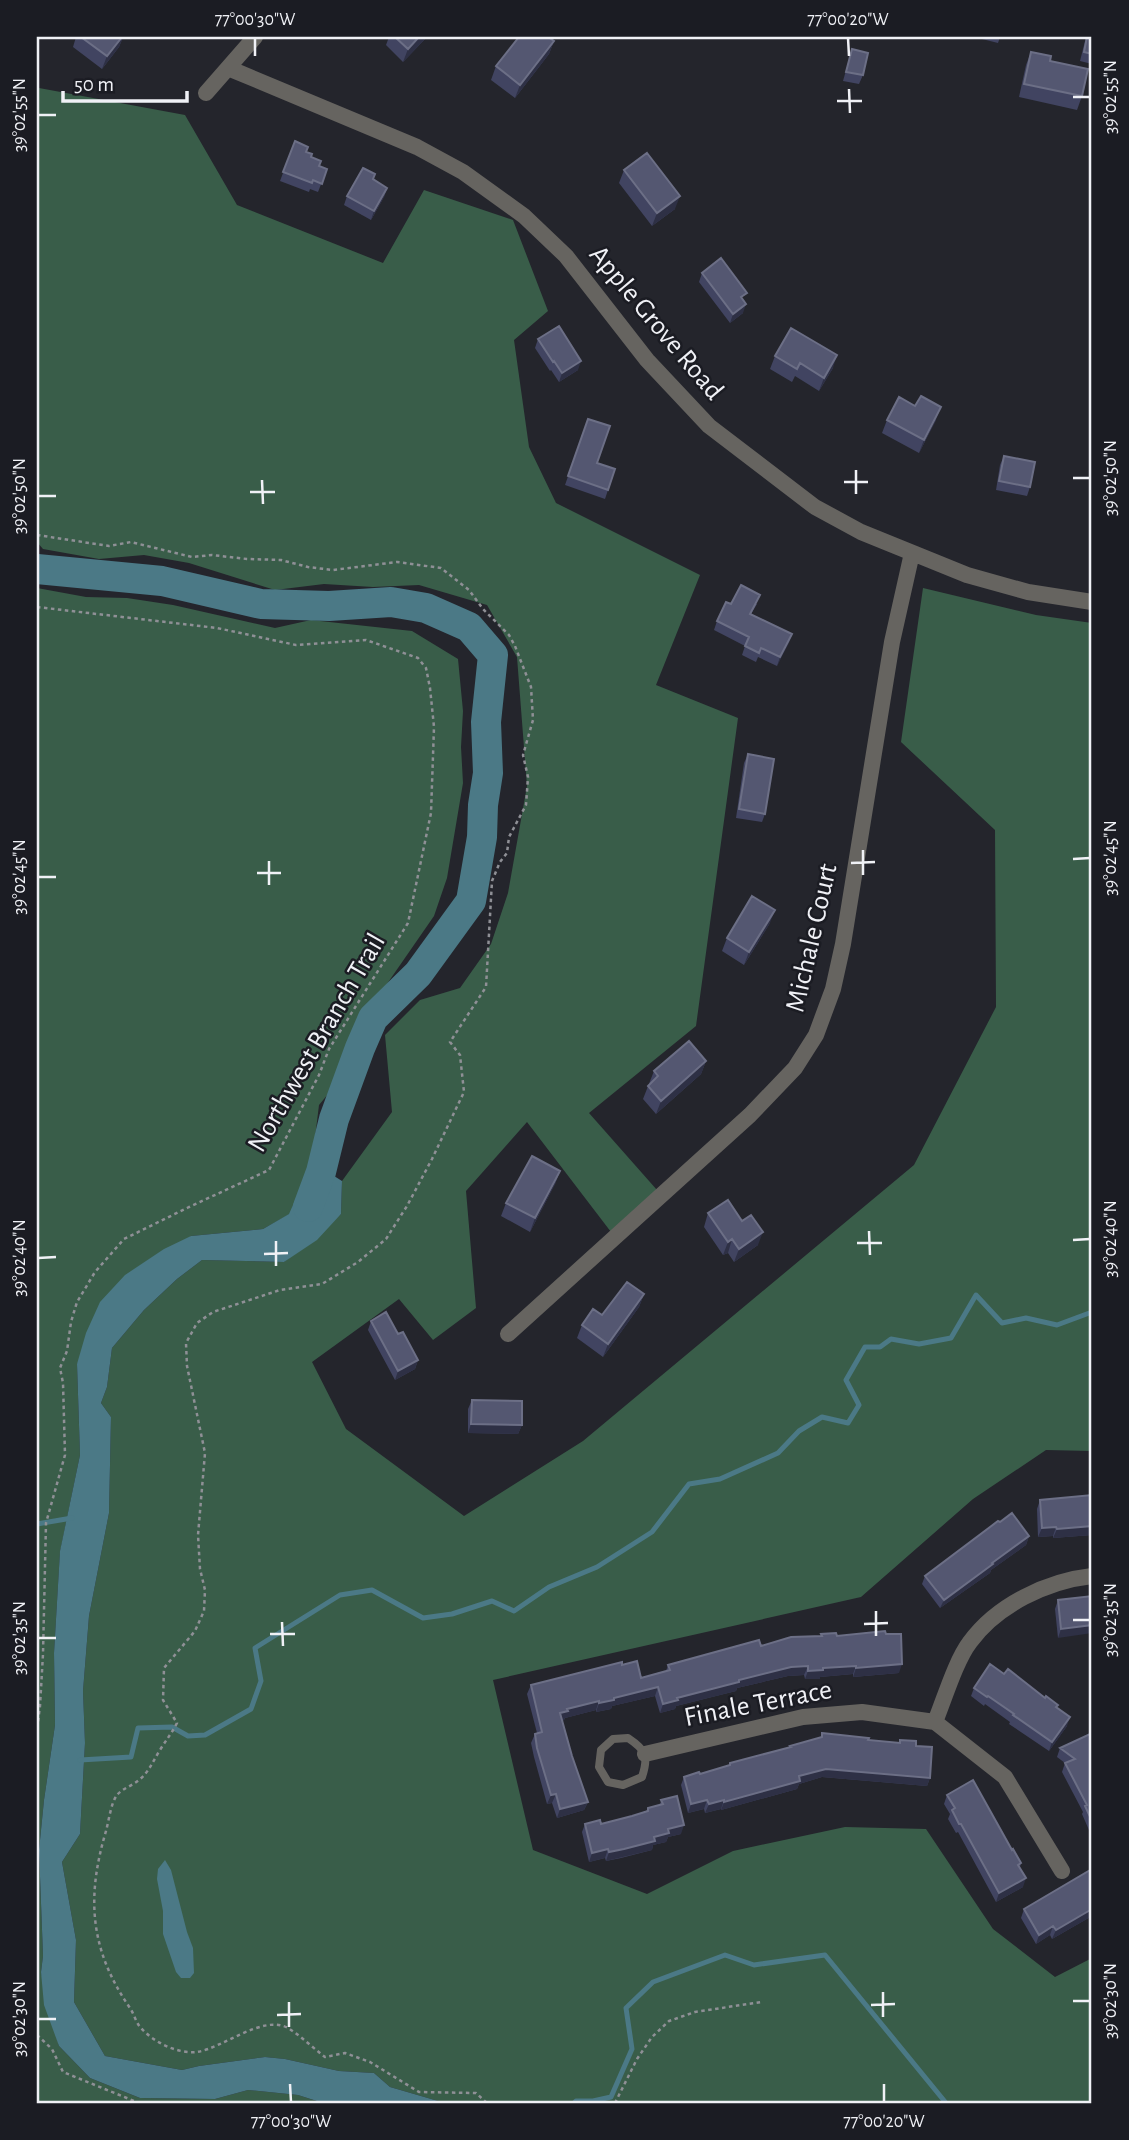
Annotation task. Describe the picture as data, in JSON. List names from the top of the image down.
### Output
{
  "streets": {
    "street": ["Apple Grove Road", "Michale Court", "Finale Terrace"],
    "path": ["Northwest Branch Trail"]
  },
  "crossings": [
    ["Apple Grove Road", "Michale Court"]
  ],
  "scale_bar": "50 m",
  "coordinates": [
    "77°00'30\"W",
    "77°00'20\"W",
    "39°02'55\"N",
    "39°02'50\"N",
    "39°02'45\"N",
    "39°02'40\"N",
    "39°02'35\"N",
    "39°02'30\"N"
  ]
}
